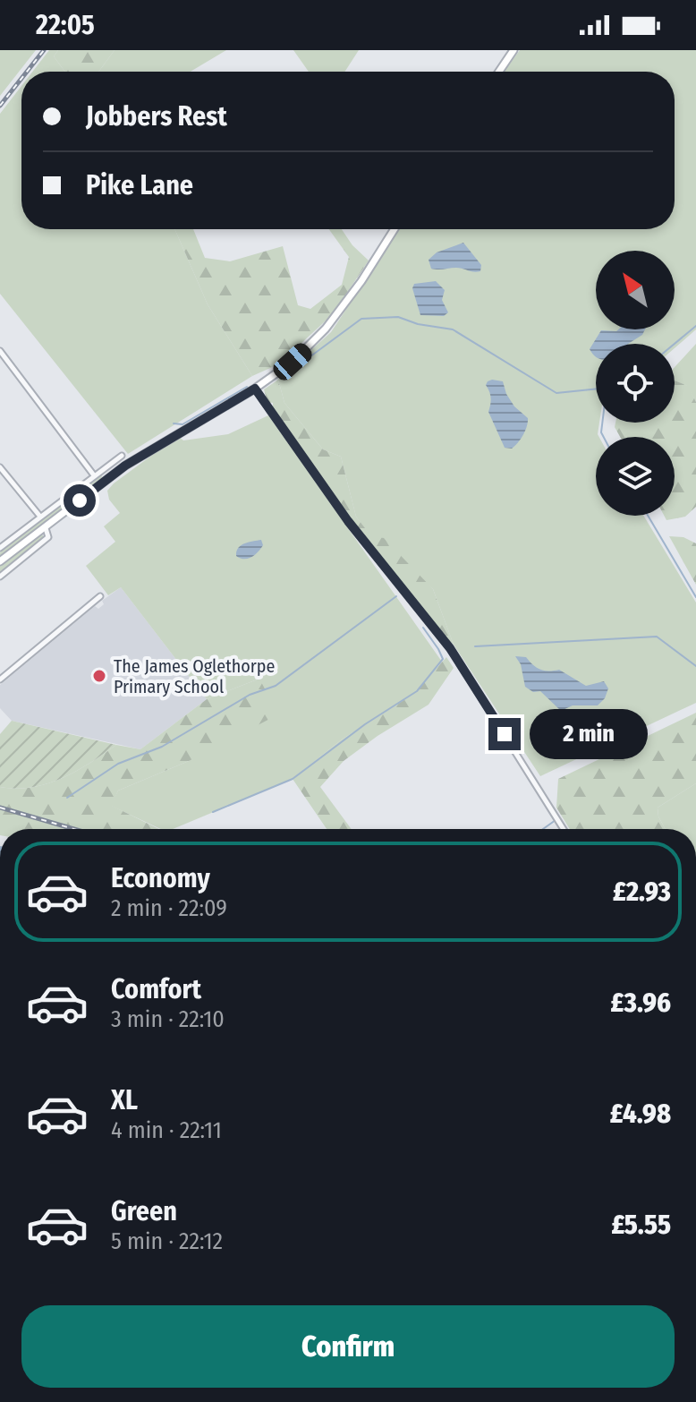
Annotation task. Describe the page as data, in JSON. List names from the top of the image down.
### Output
{
  "places": ["The James Oglethorpe Primary School"],
  "north": "top left",
  "page": {
    "status": "22:05",
    "banner": ["Jobbers Rest", "Pike Lane"],
    "bubble": "2 min",
    "list": [
      {
        "name": "Economy",
        "note": "2 min · 22:09",
        "value": "£2.93"
      },
      {
        "name": "Comfort",
        "note": "3 min · 22:10",
        "value": "£3.96"
      },
      {
        "name": "XL",
        "note": "4 min · 22:11",
        "value": "£4.98"
      },
      {
        "name": "Green",
        "note": "5 min · 22:12",
        "value": "£5.55"
      }
    ],
    "buttons": "Confirm"
  }
}
